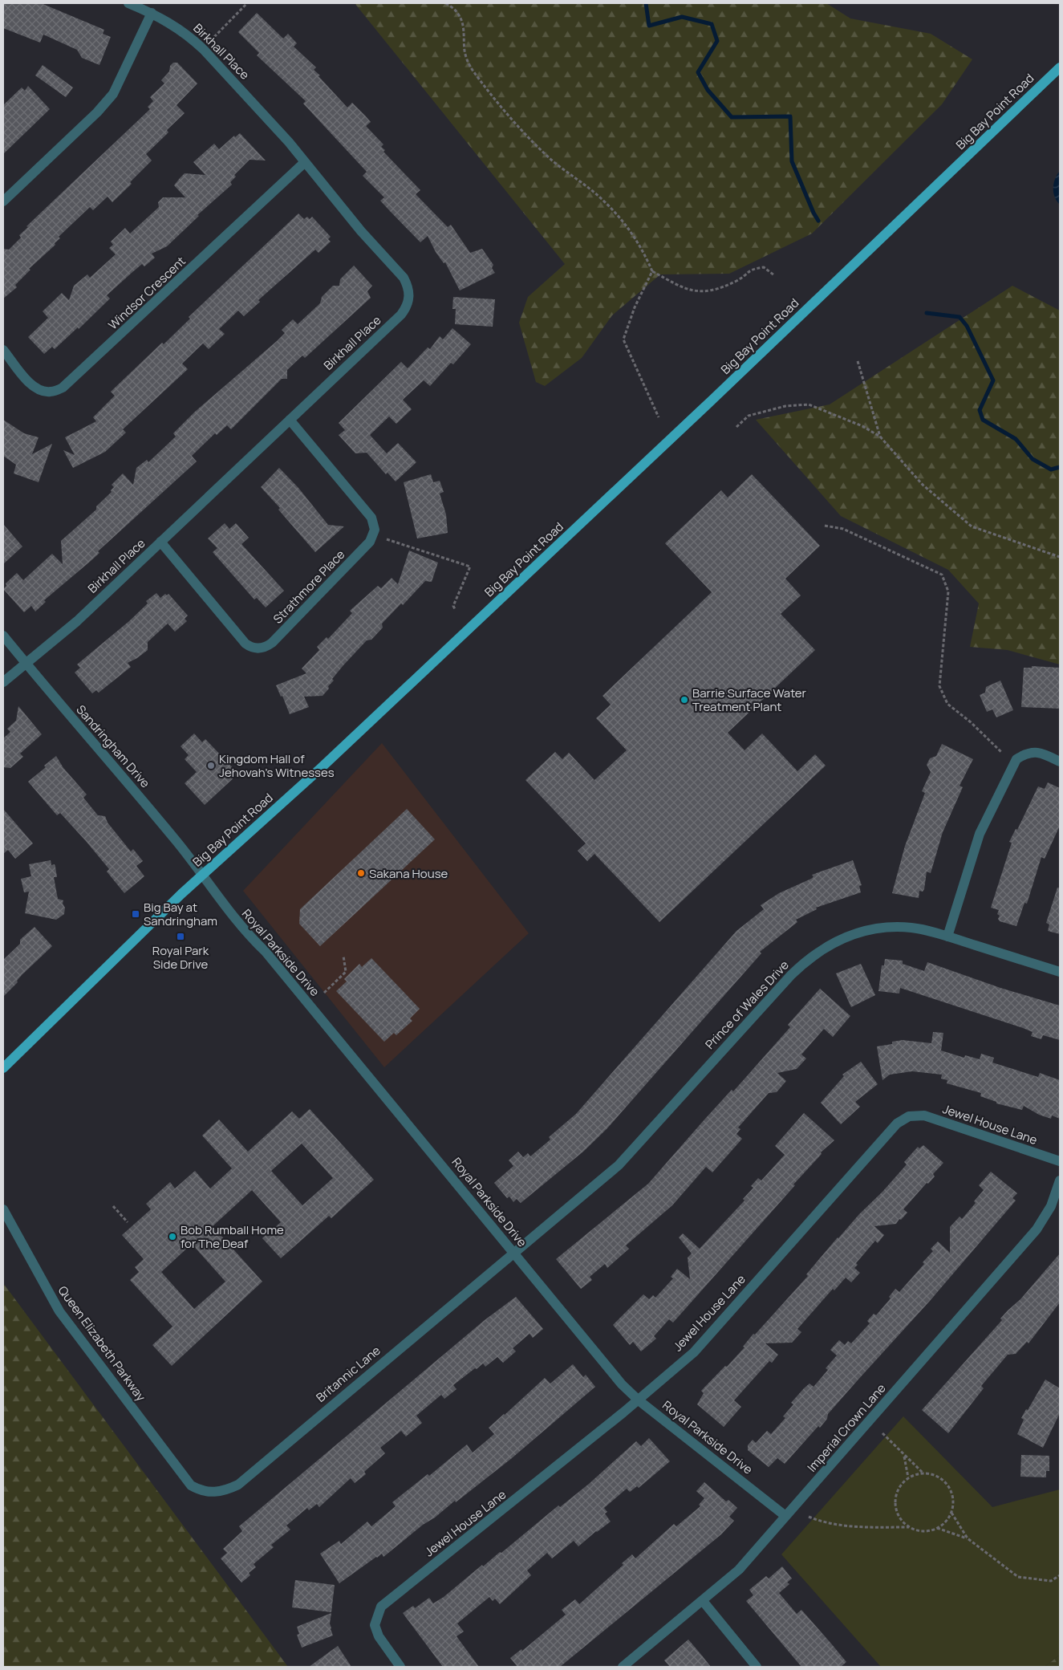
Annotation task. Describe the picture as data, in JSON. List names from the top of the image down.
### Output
{
  "streets": {
    "main road": ["Big Bay Point Road"],
    "street": [
      "Birkhall Place",
      "Windsor Crescent",
      "Strathmore Place",
      "Sandringham Drive",
      "Royal Parkside Drive",
      "Prince of Wales Drive",
      "Jewel House Lane",
      "Queen Elizabeth Parkway",
      "Britannic Lane",
      "Imperial Crown Lane"
    ]
  },
  "crossings": [
    ["Birkhall Place", "Windsor Crescent"],
    ["Birkhall Place", "Strathmore Place"],
    ["Birkhall Place", "Sandringham Drive"],
    ["Big Bay Point Road", "Sandringham Drive"],
    ["Big Bay Point Road", "Royal Parkside Drive"],
    ["Sandringham Drive", "Royal Parkside Drive"],
    ["Royal Parkside Drive", "Prince of Wales Drive"],
    ["Royal Parkside Drive", "Jewel House Lane"],
    ["Royal Parkside Drive", "Britannic Lane"],
    ["Royal Parkside Drive", "Imperial Crown Lane"],
    ["Prince of Wales Drive", "Britannic Lane"],
    ["Queen Elizabeth Parkway", "Britannic Lane"]
  ],
  "places": {
    "other": [
      "Barrie Surface Water Treatment Plant",
      "Kingdom Hall of Jehovah's Witnesses",
      "Sakana House",
      "Bob Rumball Home for The Deaf"
    ],
    "transit": ["Big Bay at Sandringham", "Royal Park Side Drive"]
  }
}
